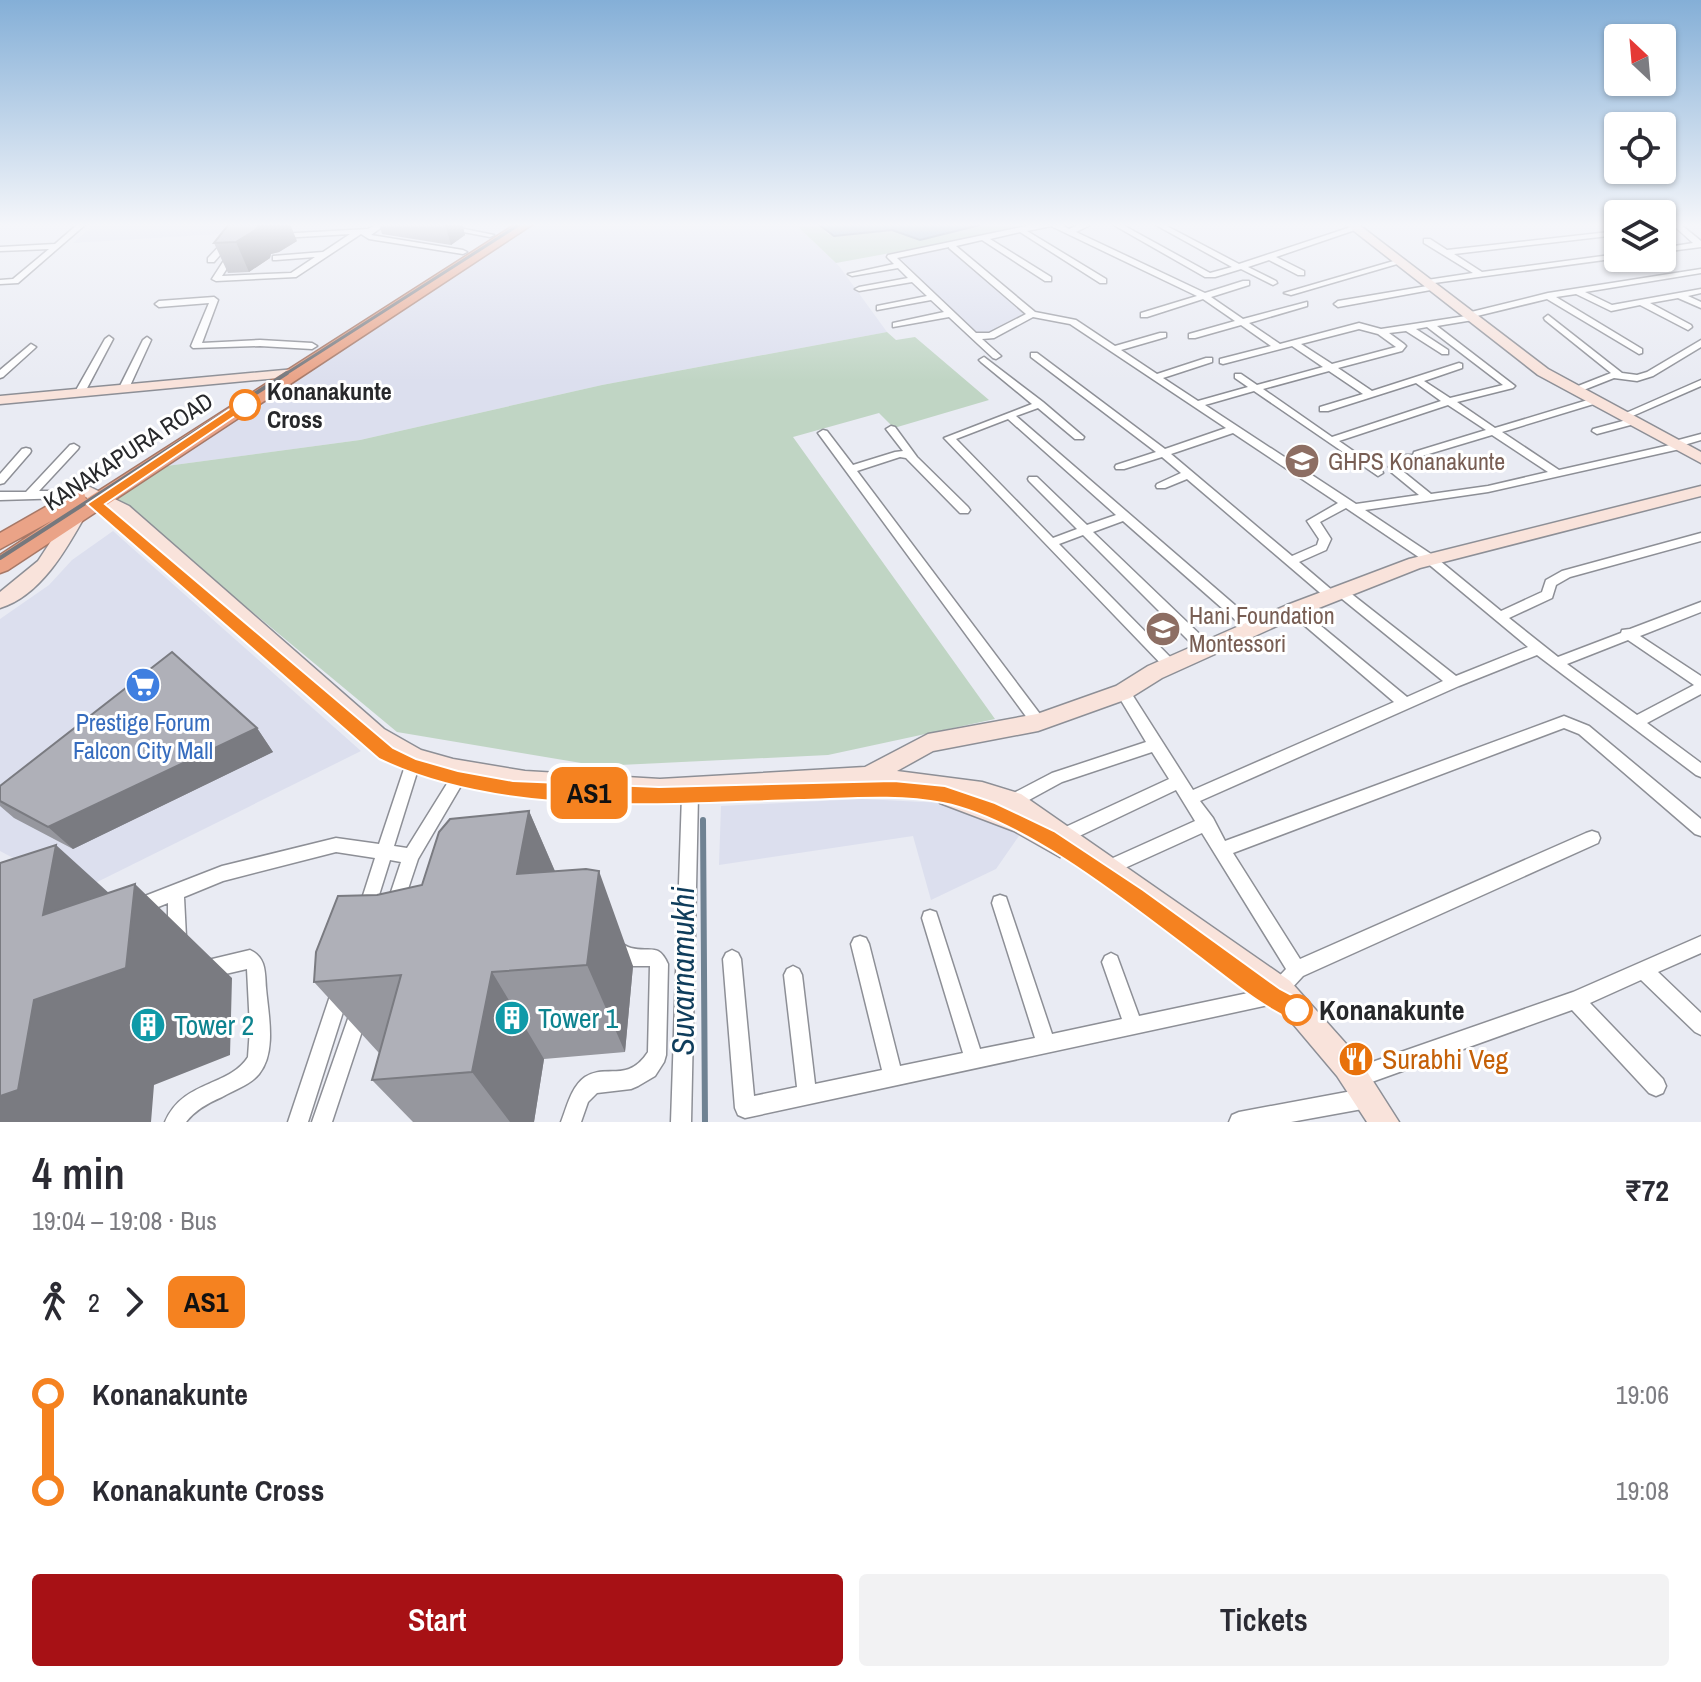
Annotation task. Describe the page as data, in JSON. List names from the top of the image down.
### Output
{
  "streets": {
    "highway": ["KANAKAPURA ROAD"]
  },
  "water": ["Suvarnamukhi"],
  "places": {
    "other": ["Konanakunte Cross", "Konanakunte"],
    "school or university": ["GHPS Konanakunte", "Hani Foundation Montessori"],
    "supermarket": ["Prestige Forum Falcon City Mall"],
    "building": ["Tower 1", "Tower 2"],
    "restaurant": ["Surabhi Veg"]
  },
  "lines": ["bus line AS1"],
  "north": "top left",
  "page": {
    "on_map": "AS1",
    "heading": ["4 min", "19:04 – 19:08 · Bus", "₹72"],
    "legs": ["2", "AS1"],
    "list": [
      {
        "name": "Konanakunte",
        "value": "19:06"
      },
      {
        "name": "Konanakunte Cross",
        "value": "19:08"
      }
    ],
    "buttons": ["Start", "Tickets"]
  }
}
